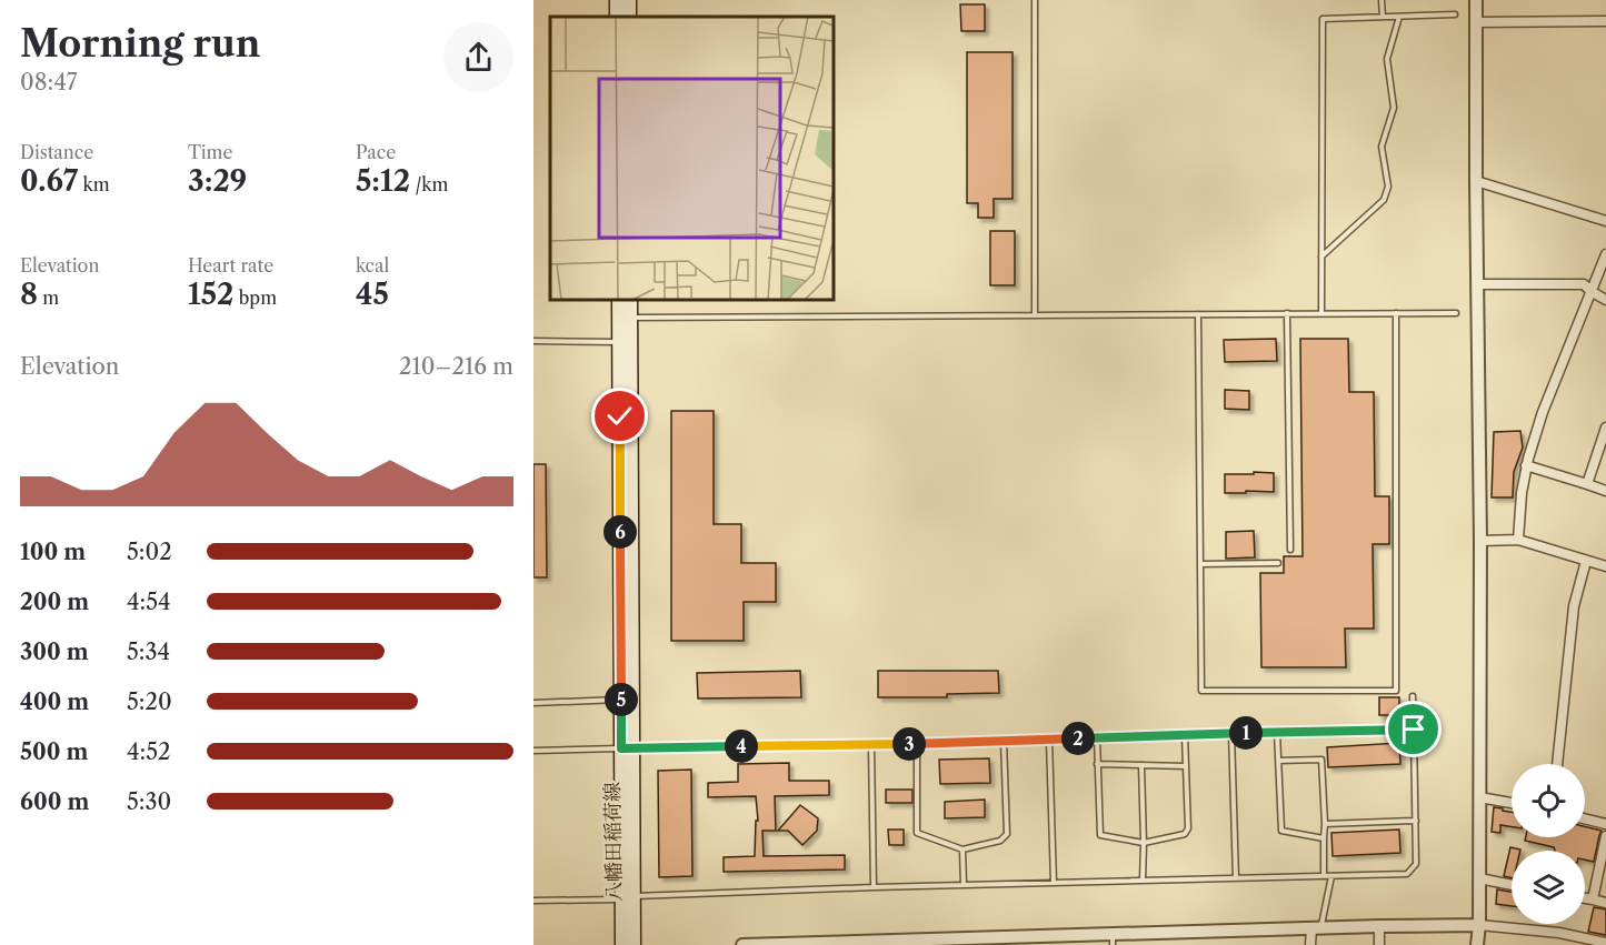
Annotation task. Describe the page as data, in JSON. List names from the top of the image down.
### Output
{
  "streets": {
    "main road": ["八幡田稲荷線"]
  },
  "page": {
    "heading": ["Morning run", "08:47"],
    "stats": [
      ["Distance", "0.67 km"],
      ["Time", "3:29"],
      ["Pace", "5:12 /km"],
      ["Elevation", "8 m"],
      ["Heart rate", "152 bpm"],
      ["kcal", "45"]
    ],
    "chart": ["Elevation", "210–216 m"],
    "pins": [
      "6",
      "5",
      "1",
      "2",
      "3",
      "4"
    ],
    "list": [
      {
        "name": "100 m",
        "note": "5:02"
      },
      {
        "name": "200 m",
        "note": "4:54"
      },
      {
        "name": "300 m",
        "note": "5:34"
      },
      {
        "name": "400 m",
        "note": "5:20"
      },
      {
        "name": "500 m",
        "note": "4:52"
      },
      {
        "name": "600 m",
        "note": "5:30"
      }
    ]
  }
}
